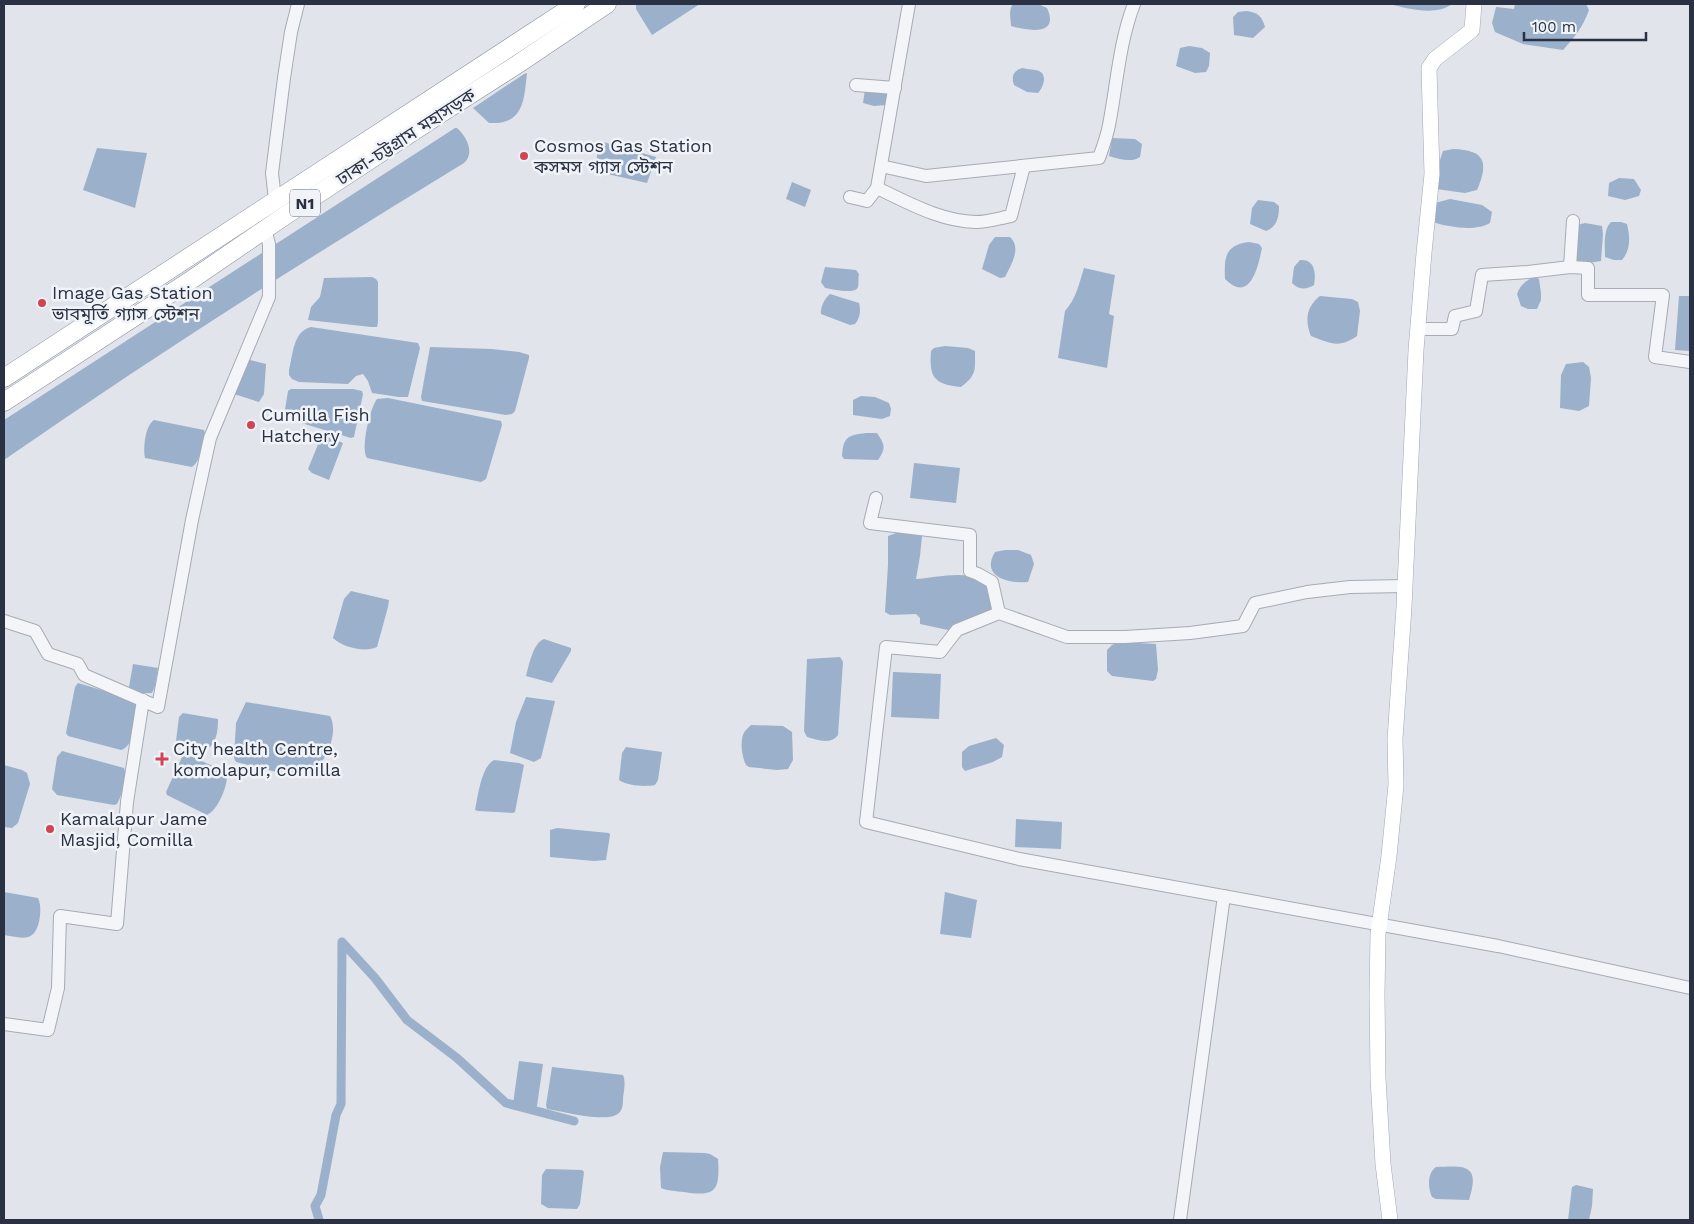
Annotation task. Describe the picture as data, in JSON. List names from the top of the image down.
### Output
{
  "streets": {
    "highway": ["ঢাকা-চট্টগ্রাম মহাসড়ক", "N1"]
  },
  "places": {
    "other": [
      "Cosmos Gas Station কসমস গ্যাস স্টেশন",
      "Image Gas Station ভাবমূর্তি গ্যাস স্টেশন",
      "Cumilla Fish Hatchery",
      "Kamalapur Jame Masjid, Comilla"
    ],
    "health": ["City health Centre, komolapur, comilla"]
  },
  "scale_bar": "100 m"
}
